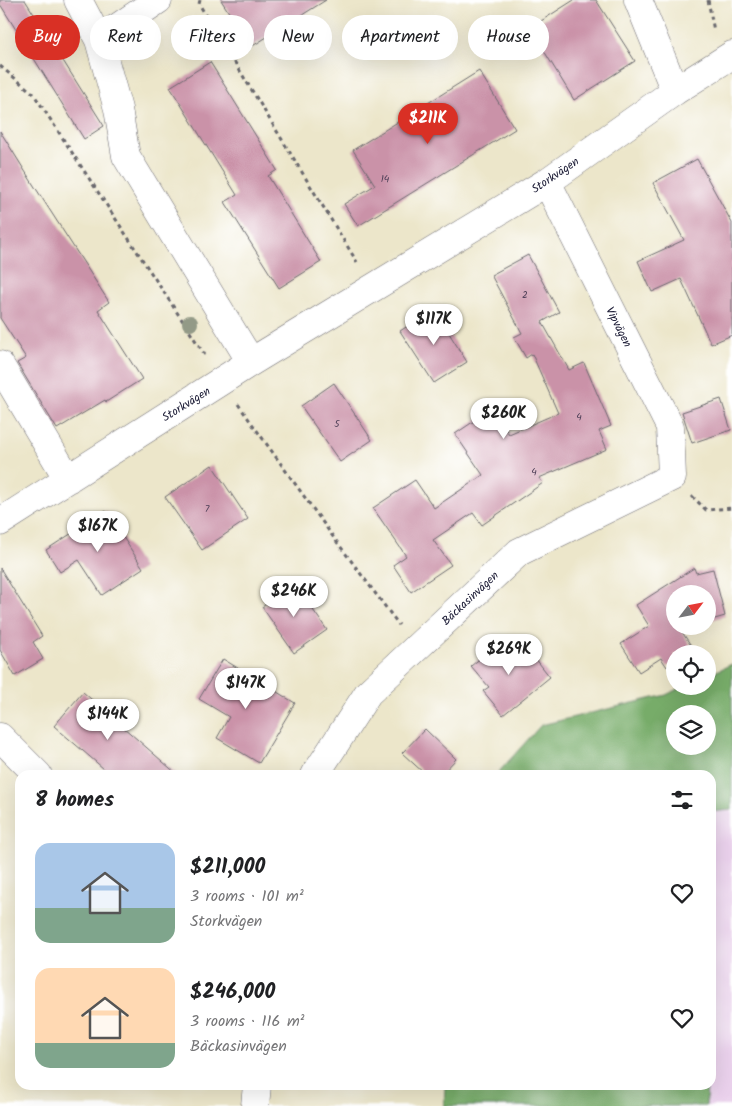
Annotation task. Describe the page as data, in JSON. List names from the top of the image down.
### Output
{
  "streets": {
    "street": ["Storkvägen", "Vipvägen", "Bäckasinvägen"]
  },
  "crossings": [
    ["Storkvägen", "Vipvägen"],
    ["Vipvägen", "Bäckasinvägen"]
  ],
  "house_numbers": [
    "14",
    "2",
    "4",
    "5",
    "4",
    "7"
  ],
  "north": "top right",
  "page": {
    "chip": [
      "Buy",
      "Rent",
      "Filters",
      "New",
      "Apartment",
      "House"
    ],
    "price": [
      "$211K",
      "$117K",
      "$260K",
      "$167K",
      "$246K",
      "$269K",
      "$147K",
      "$144K"
    ],
    "heading": "8 homes",
    "list": [
      {
        "name": "$211,000",
        "note": "3 rooms · 101 m² · Storkvägen"
      },
      {
        "name": "$246,000",
        "note": "3 rooms · 116 m² · Bäckasinvägen"
      }
    ]
  }
}
